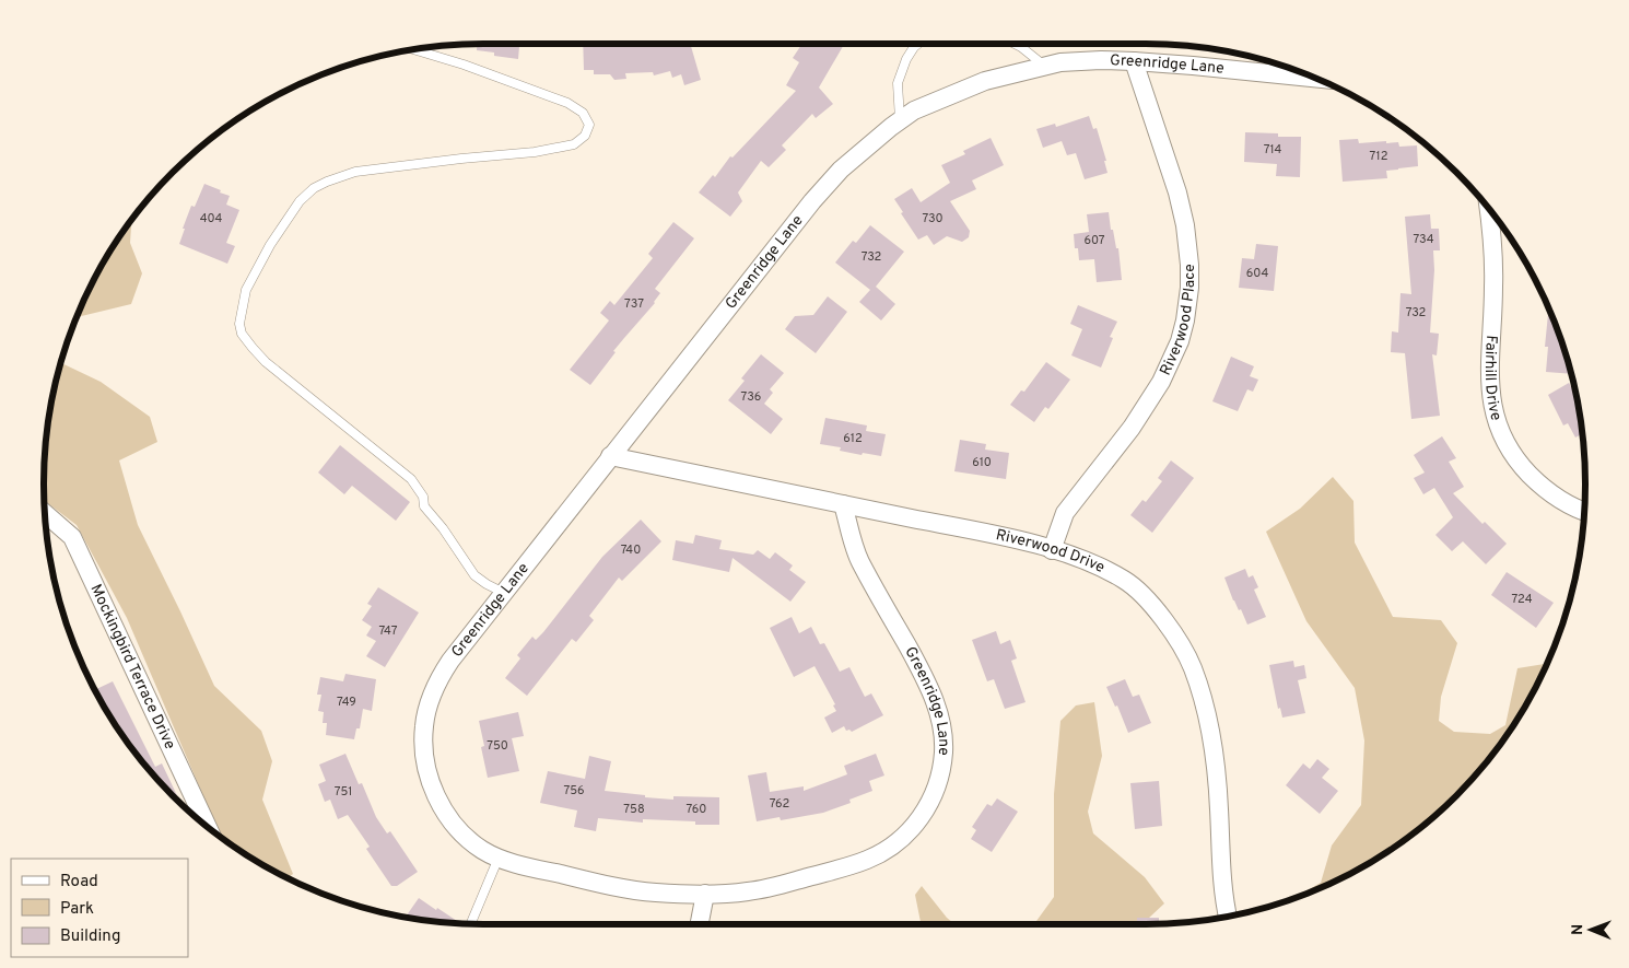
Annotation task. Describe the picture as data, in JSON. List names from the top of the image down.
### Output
{
  "streets": {
    "street": [
      "Greenridge Lane",
      "Riverwood Place",
      "Fairhill Drive",
      "Riverwood Drive",
      "Mockingbird Terrace Drive"
    ]
  },
  "crossings": [
    ["Greenridge Lane", "Riverwood Place"],
    ["Greenridge Lane", "Riverwood Drive"],
    ["Riverwood Place", "Riverwood Drive"]
  ],
  "house_numbers": [
    "714",
    "712",
    "404",
    "730",
    "734",
    "607",
    "732",
    "604",
    "737",
    "732",
    "736",
    "612",
    "610",
    "740",
    "724",
    "747",
    "749",
    "750",
    "756",
    "751",
    "762",
    "758",
    "760"
  ],
  "legend": ["Road", "Park", "Building"],
  "north": "left"
}
